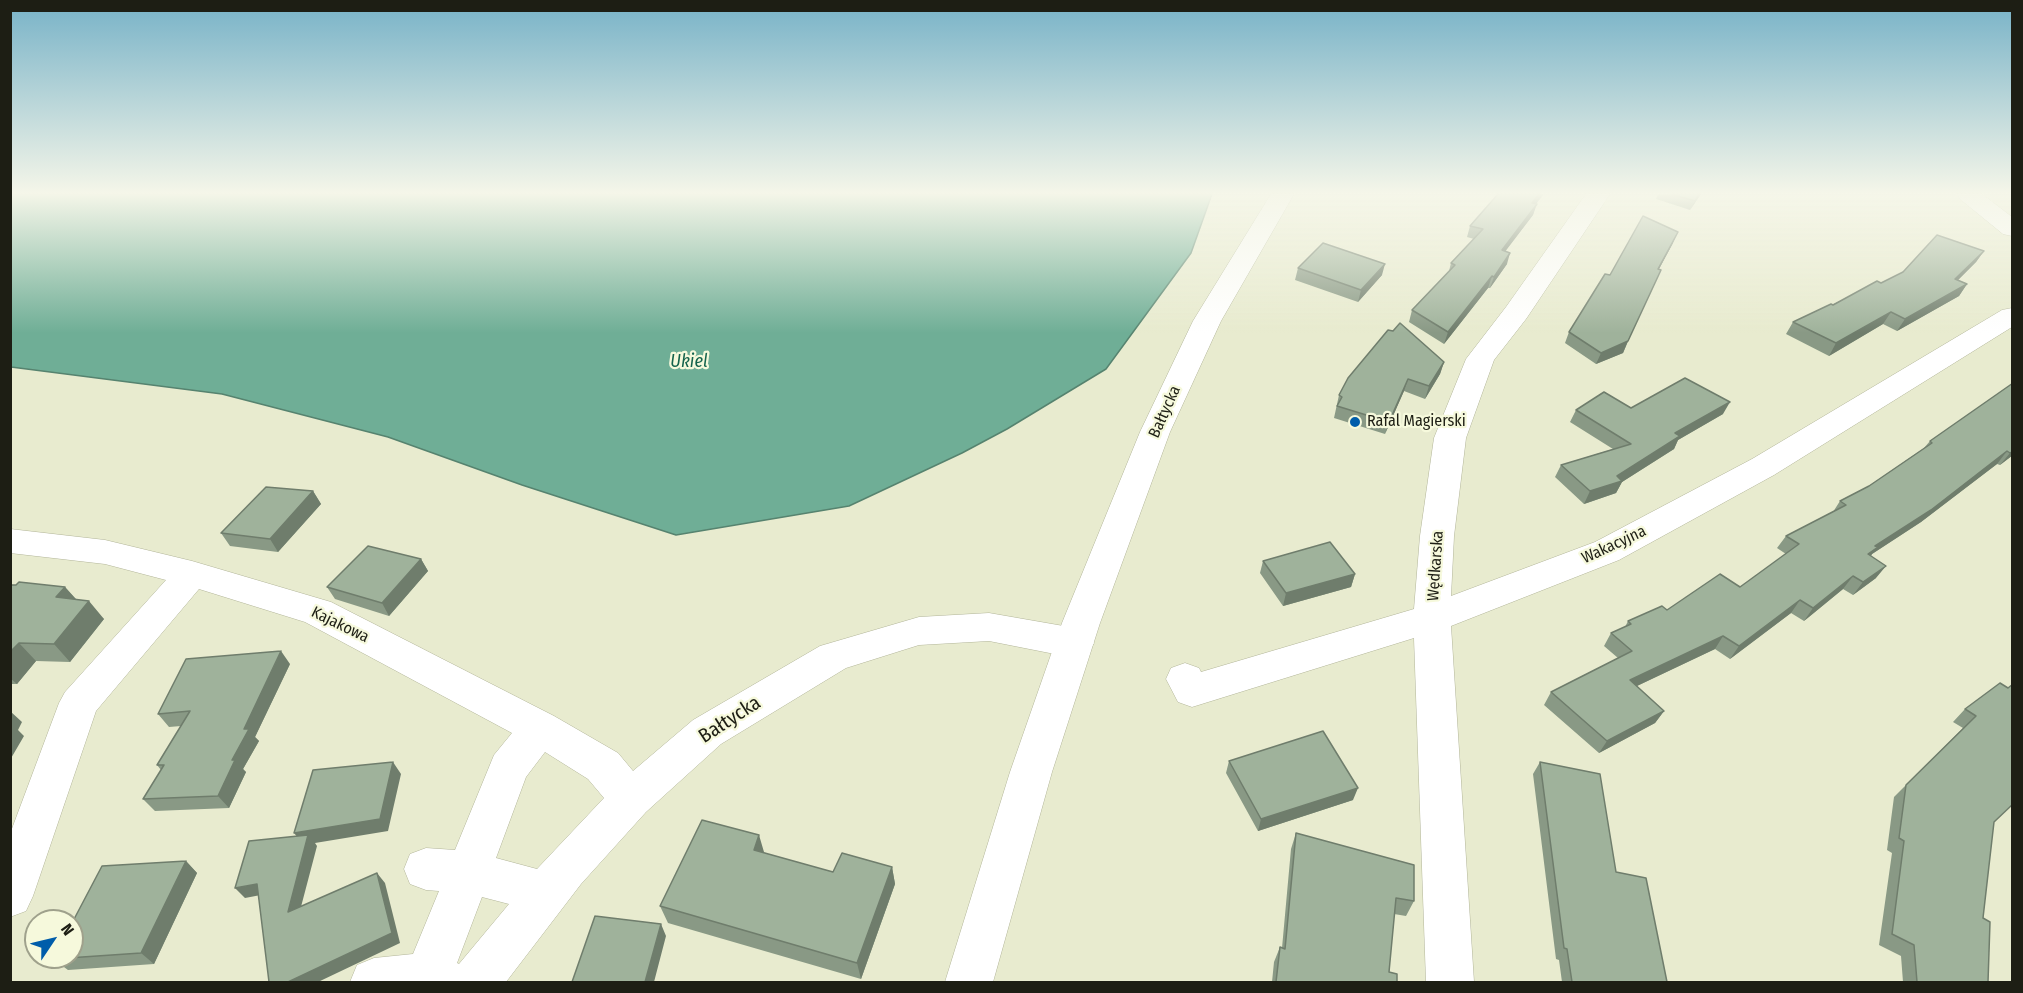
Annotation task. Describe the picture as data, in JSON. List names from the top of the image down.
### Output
{
  "streets": {
    "street": [
      "Bałtycka",
      "Wakacyjna",
      "Wędkarska",
      "Kajakowa"
    ]
  },
  "crossings": [
    ["Bałtycka", "Kajakowa"],
    ["Wakacyjna", "Wędkarska"]
  ],
  "water": ["Ukiel"],
  "places": ["Rafal Magierski"],
  "north": "top right"
}
